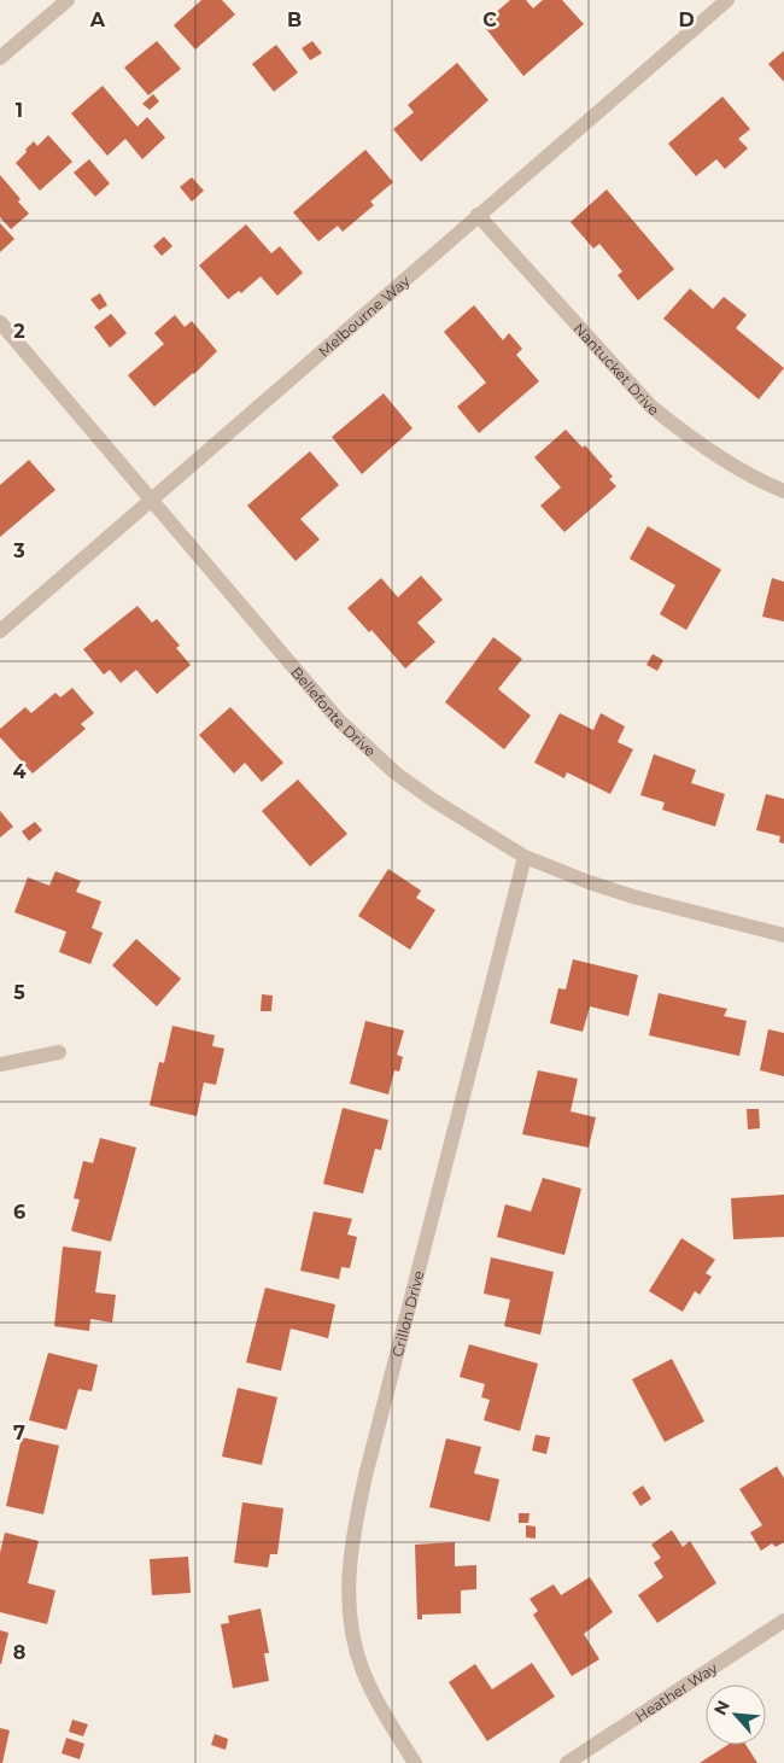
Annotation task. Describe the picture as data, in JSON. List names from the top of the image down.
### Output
{
  "streets": {
    "street": [
      "Melbourne Way",
      "Nantucket Drive",
      "Bellefonte Drive",
      "Crillon Drive",
      "Heather Way"
    ]
  },
  "crossings": [
    ["Melbourne Way", "Nantucket Drive"],
    ["Melbourne Way", "Bellefonte Drive"],
    ["Bellefonte Drive", "Crillon Drive"]
  ],
  "north": "top left",
  "grid": {
    "columns": [
      "A",
      "B",
      "C",
      "D"
    ],
    "rows": [
      "1",
      "2",
      "3",
      "4",
      "5",
      "6",
      "7",
      "8"
    ]
  }
}
